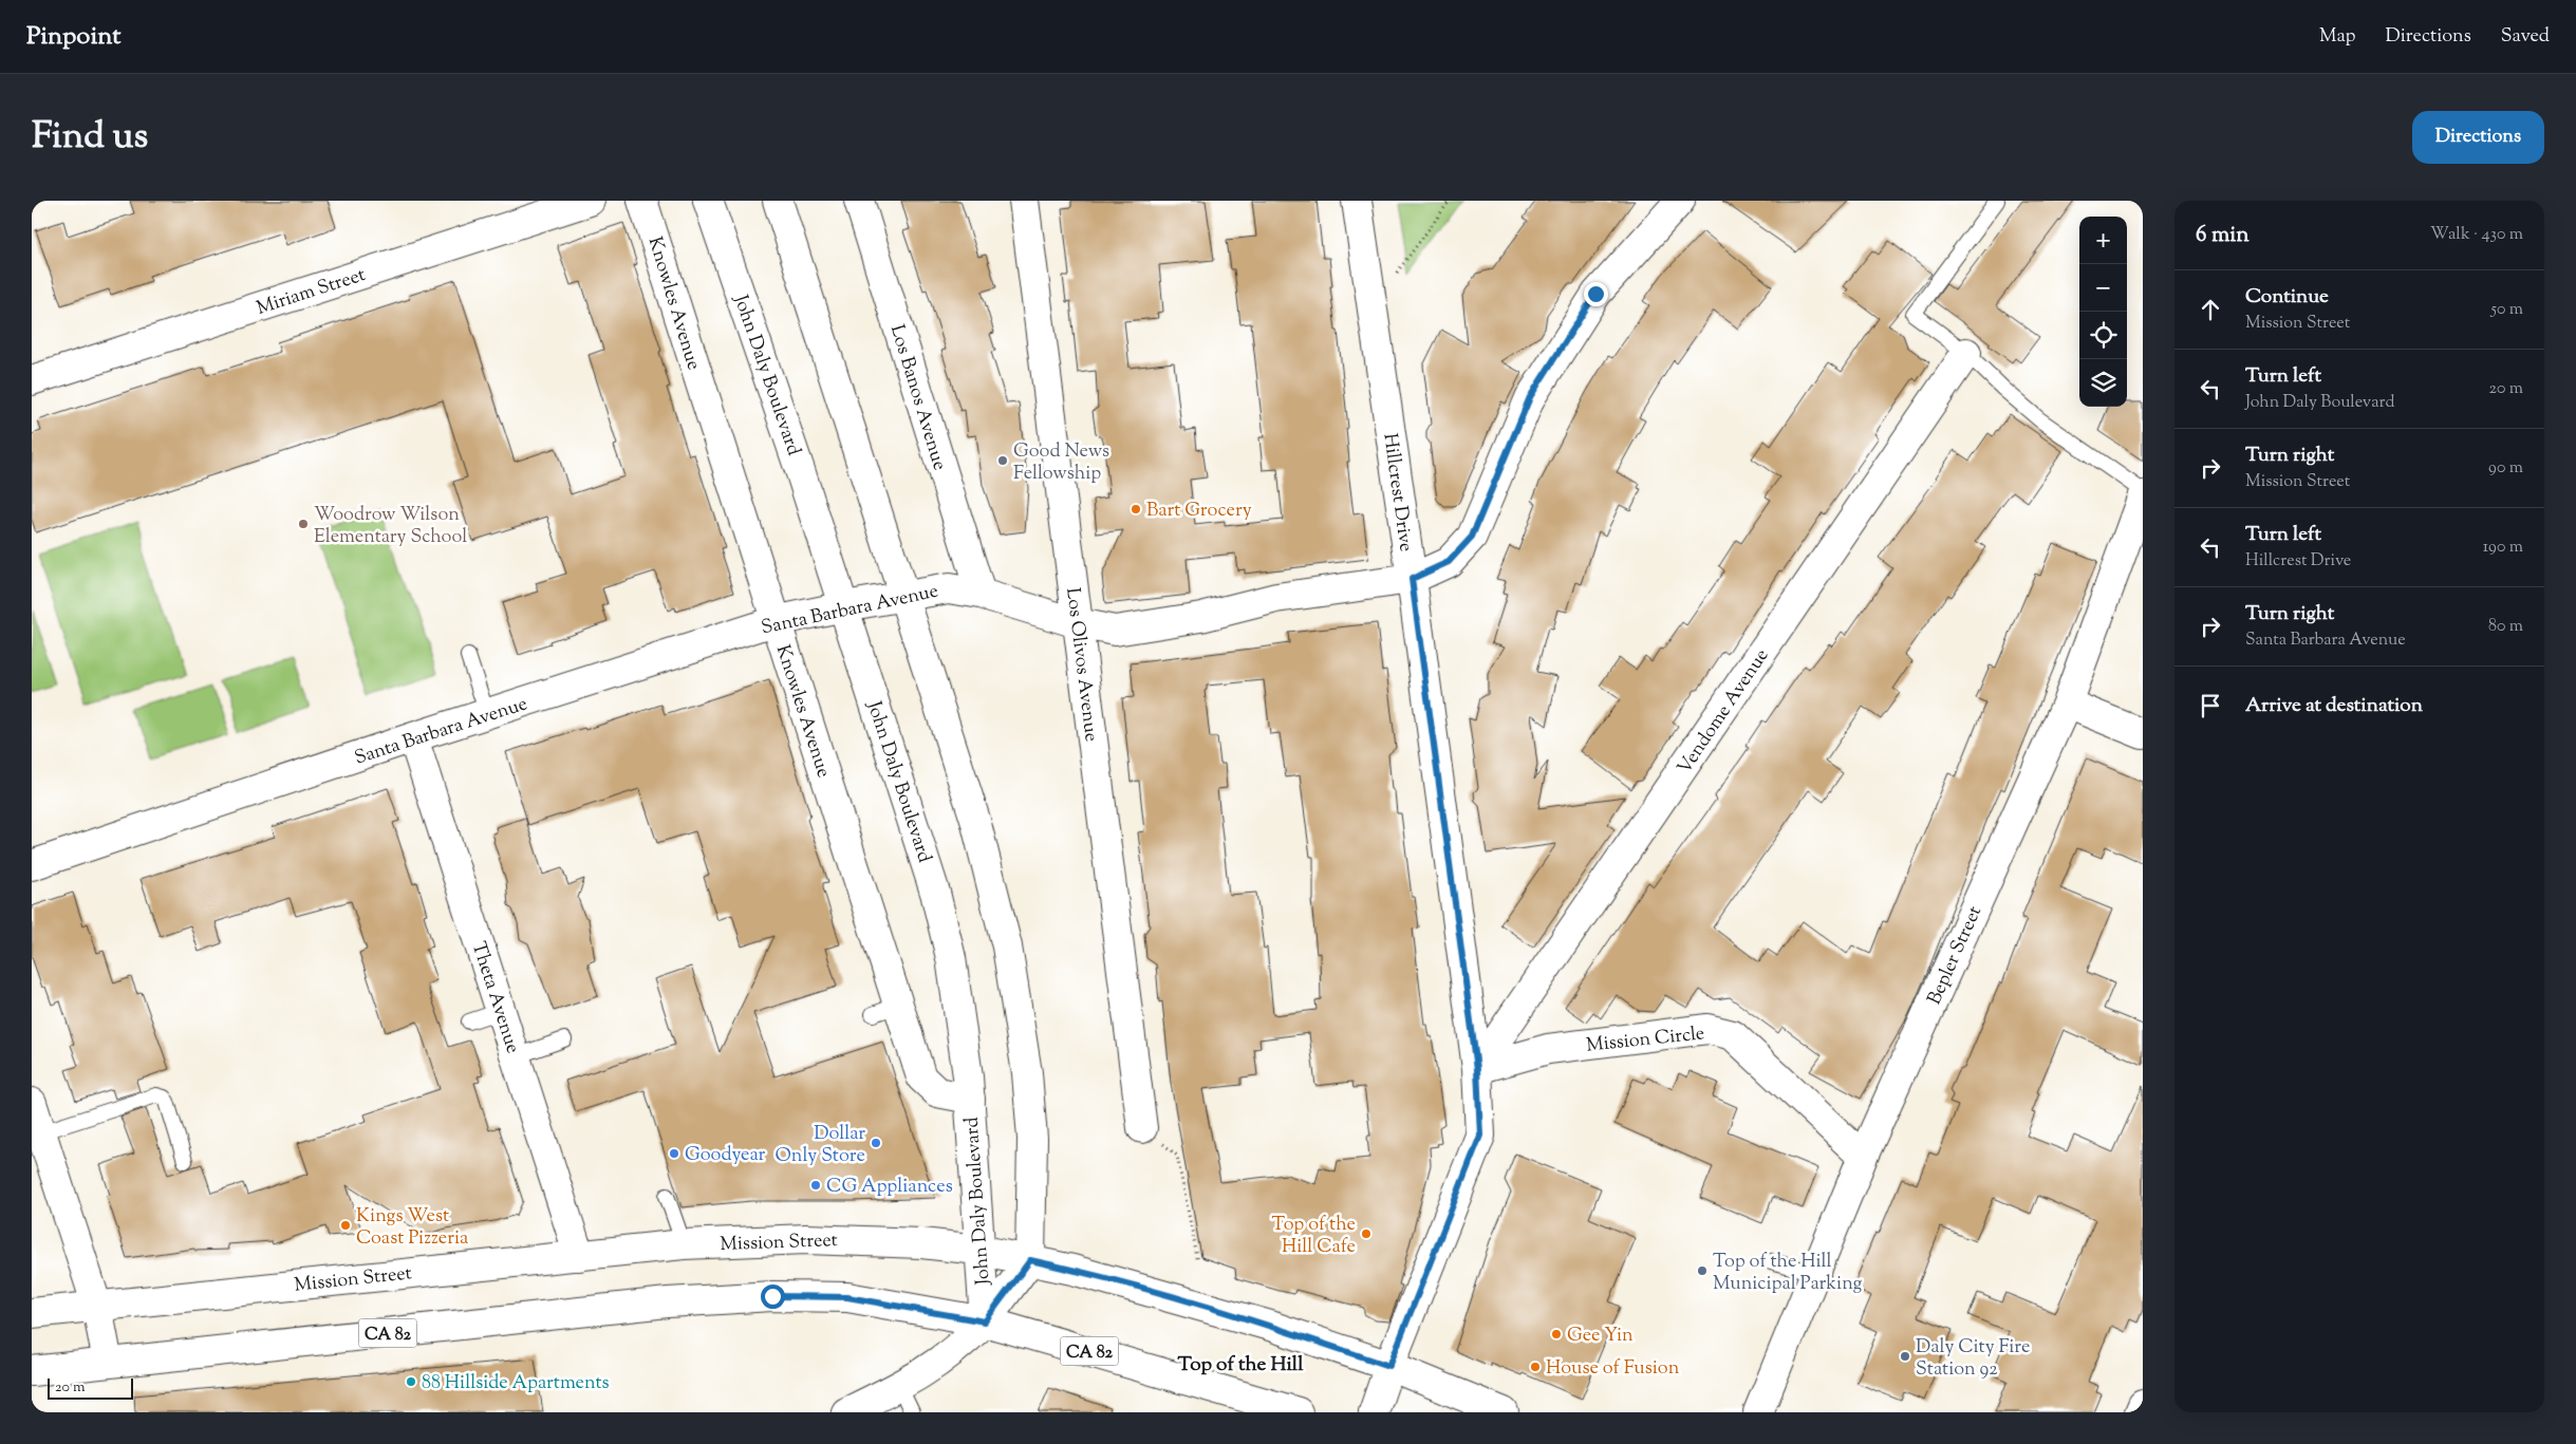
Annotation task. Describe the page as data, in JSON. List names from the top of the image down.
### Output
{
  "streets": {
    "street": [
      "Miriam Street",
      "Knowles Avenue",
      "John Daly Boulevard",
      "Los Banos Avenue",
      "Hillcrest Drive",
      "Santa Barbara Avenue",
      "Los Olivos Avenue",
      "Vendome Avenue",
      "Bepler Street",
      "Theta Avenue",
      "Mission Circle",
      "Mission Street",
      "CA 82"
    ]
  },
  "crossings": [
    ["Knowles Avenue", "John Daly Boulevard"],
    ["Knowles Avenue", "Santa Barbara Avenue"],
    ["John Daly Boulevard", "Santa Barbara Avenue"],
    ["John Daly Boulevard", "Mission Street"],
    ["John Daly Boulevard", "CA 82"],
    ["Los Banos Avenue", "Santa Barbara Avenue"],
    ["Hillcrest Drive", "Santa Barbara Avenue"],
    ["Hillcrest Drive", "Vendome Avenue"],
    ["Hillcrest Drive", "Mission Circle"],
    ["Hillcrest Drive", "Mission Street"],
    ["Santa Barbara Avenue", "Los Olivos Avenue"],
    ["Santa Barbara Avenue", "Theta Avenue"],
    ["Vendome Avenue", "Mission Circle"],
    ["Bepler Street", "Mission Circle"],
    ["Theta Avenue", "Mission Street"]
  ],
  "districts": ["Top of the Hill"],
  "places": [
    "Good News Fellowship",
    "Bart Grocery",
    "Woodrow Wilson Elementary School",
    "Dollar Only Store",
    "Goodyear",
    "CG Appliances",
    "Kings West Coast Pizzeria",
    "Top of the Hill Cafe",
    "Top of the Hill Municipal Parking",
    "Gee Yin",
    "Daly City Fire Station 92",
    "House of Fusion",
    "88 Hillside Apartments"
  ],
  "scale_bar": "20 m",
  "page": {
    "header": "Pinpoint",
    "nav": ["Map", "Directions", "Saved"],
    "title": "Find us",
    "buttons": "Directions",
    "heading": ["6 min", "Walk · 430 m"],
    "map_buttons": ["+", "−"],
    "list": [
      ["Continue", "Mission Street", "50 m"],
      ["Turn left", "John Daly Boulevard", "20 m"],
      ["Turn right", "Mission Street", "90 m"],
      ["Turn left", "Hillcrest Drive", "190 m"],
      ["Turn right", "Santa Barbara Avenue", "80 m"],
      "Arrive at destination"
    ],
    "scale": "20 m"
  }
}
